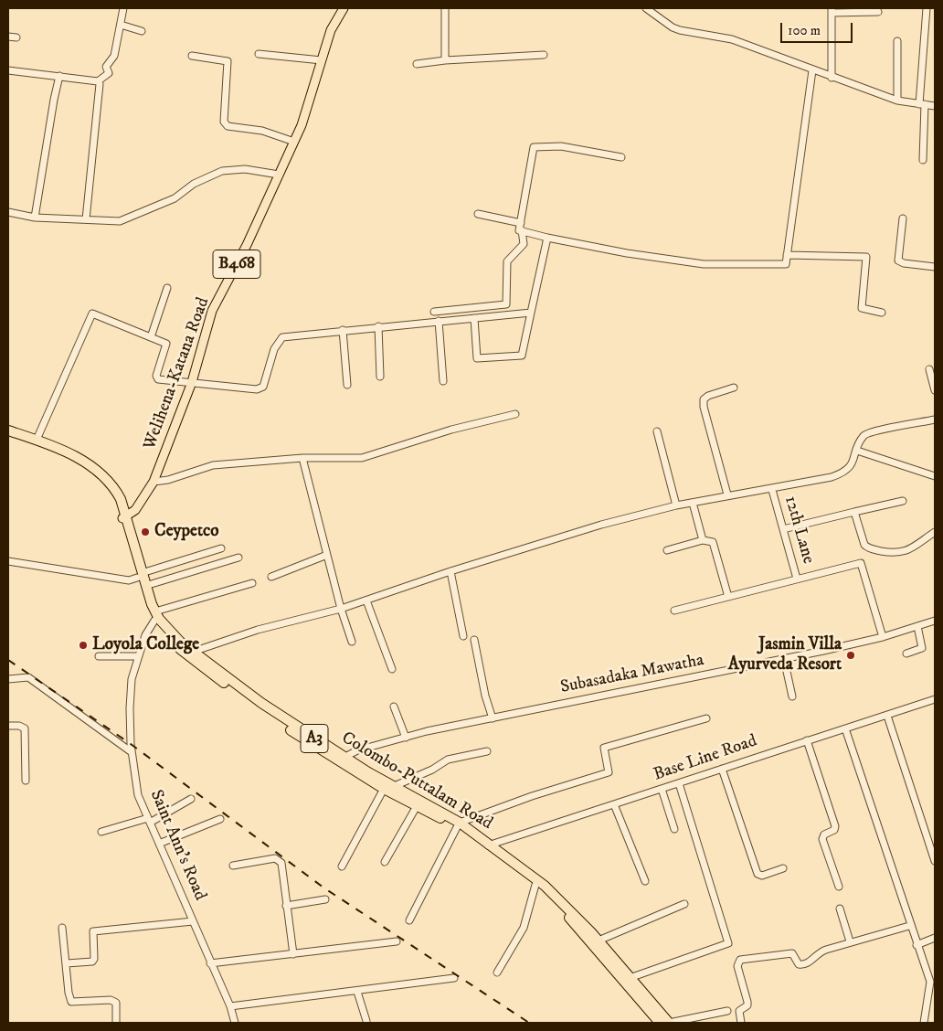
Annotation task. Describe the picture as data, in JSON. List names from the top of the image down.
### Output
{
  "streets": {
    "highway": ["A3", "Colombo-Puttalam Road"],
    "main road": ["B468", "Welihena-Katana Road"],
    "street": [
      "12th Lane",
      "Subasadaka Mawatha",
      "Base Line Road",
      "Saint Ann's Road"
    ]
  },
  "crossings": [
    ["Welihena-Katana Road", "Colombo-Puttalam Road"],
    ["Subasadaka Mawatha", "Colombo-Puttalam Road"],
    ["Base Line Road", "Colombo-Puttalam Road"],
    ["Colombo-Puttalam Road", "Saint Ann's Road"]
  ],
  "places": ["Ceypetco", "Loyola College", "Jasmin Villa Ayurveda Resort"],
  "scale_bar": "100 m"
}
